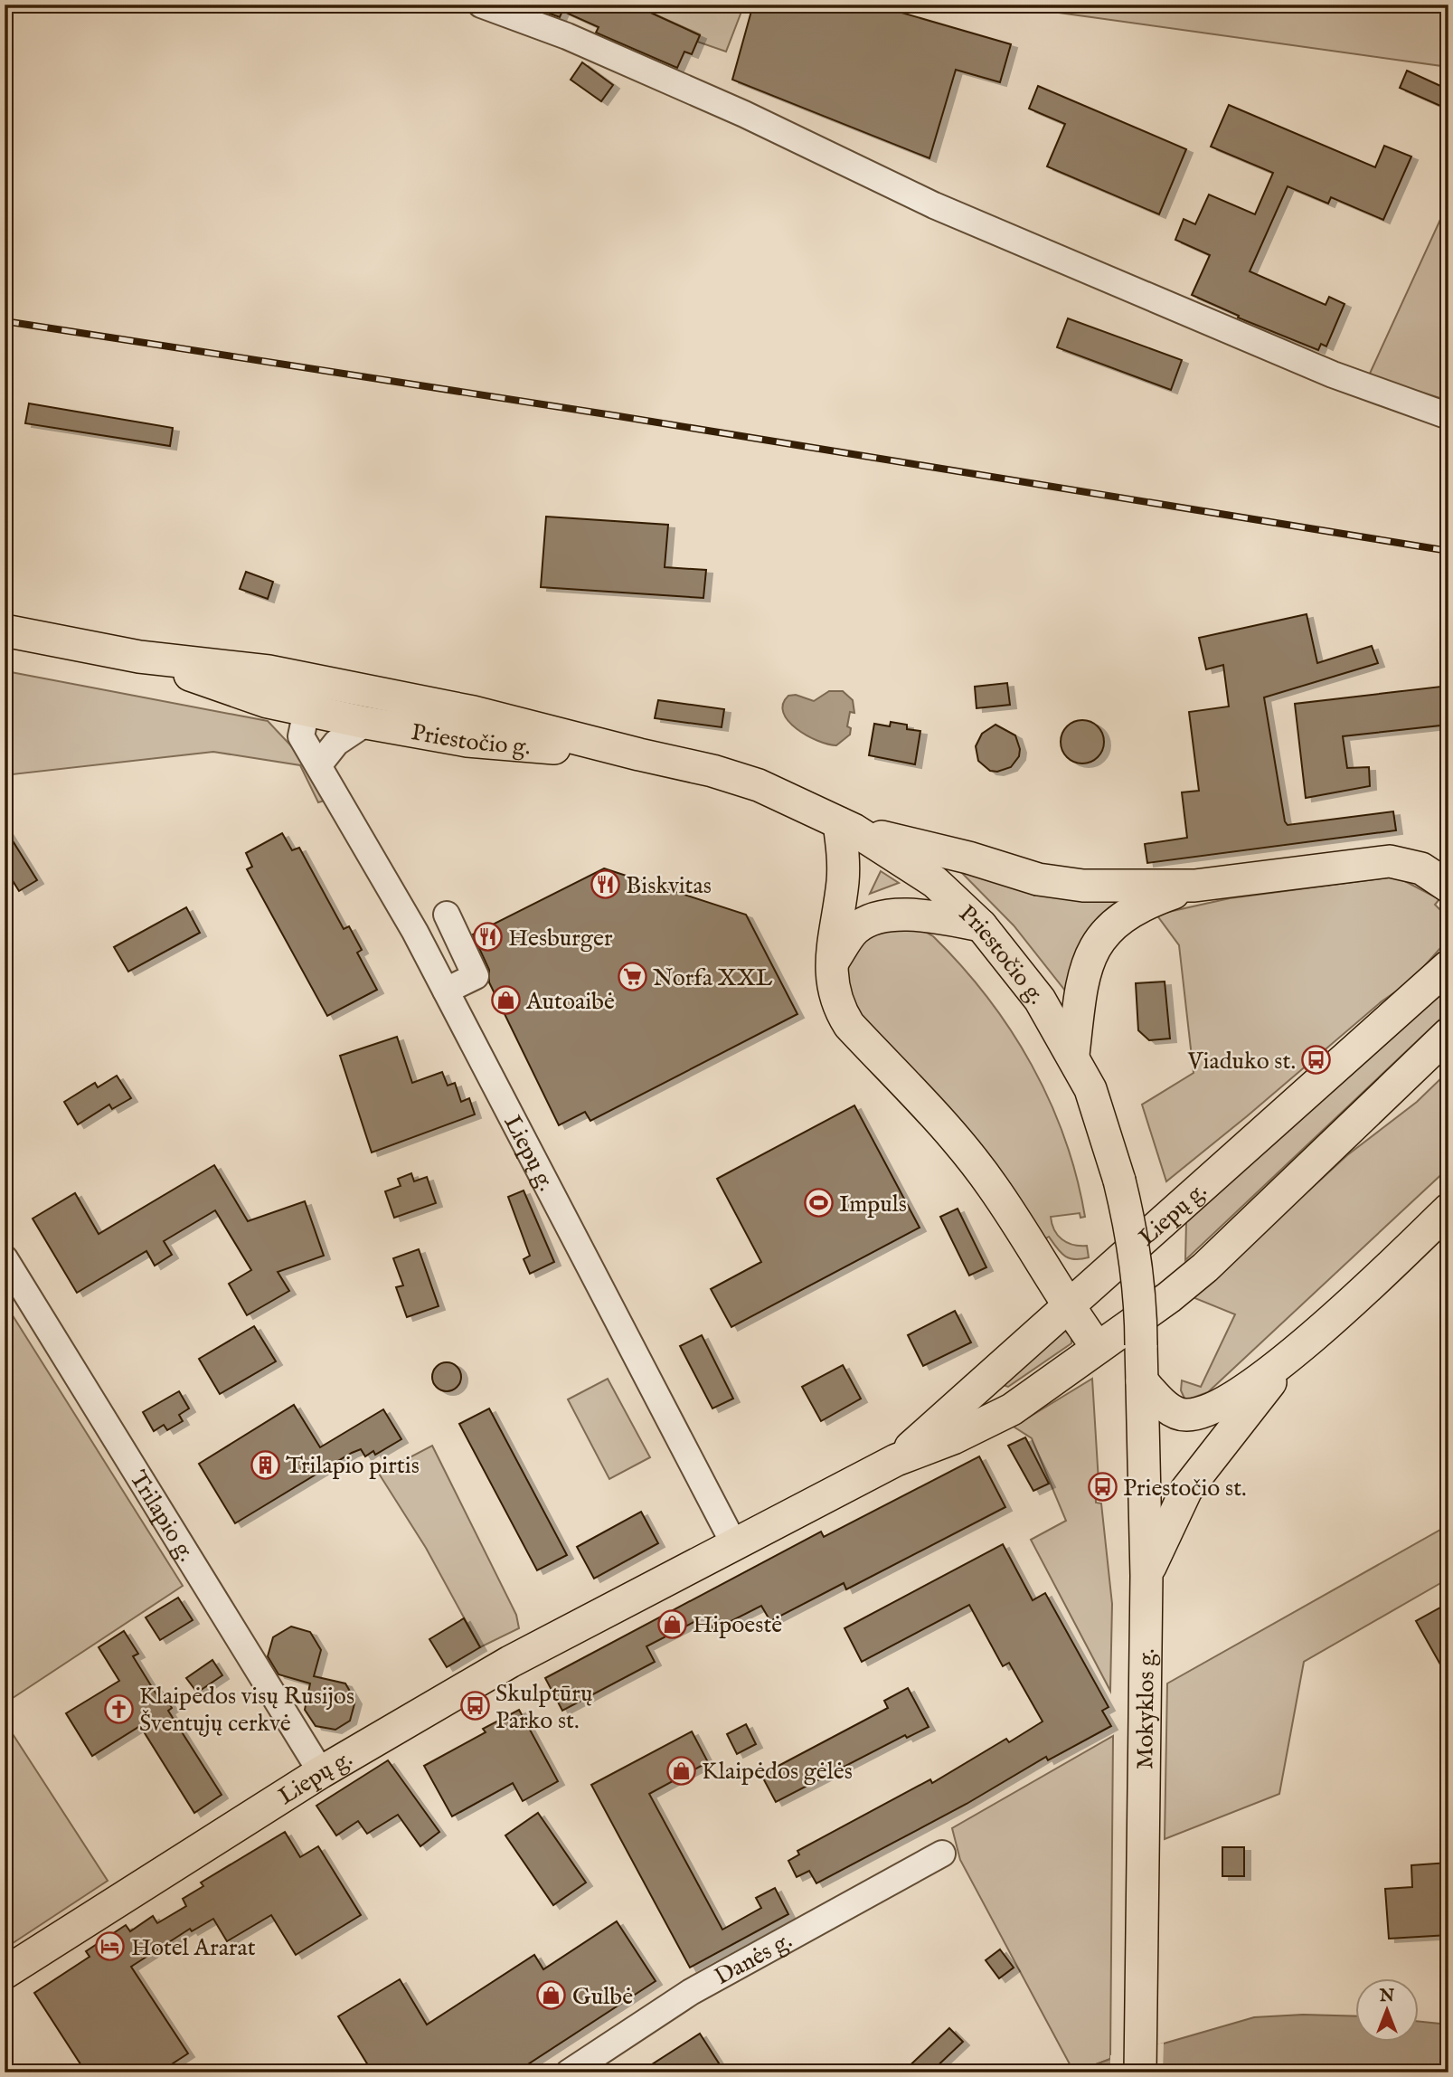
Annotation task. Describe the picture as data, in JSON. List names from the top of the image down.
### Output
{
  "streets": {
    "main road": ["Priestočio g.", "Liepų g.", "Mokyklos g."],
    "street": ["Trilapio g.", "Danės g."]
  },
  "crossings": [
    ["Priestočio g.", "Liepų g."],
    ["Priestočio g.", "Mokyklos g."],
    ["Liepų g.", "Trilapio g."]
  ],
  "places": {
    "restaurant": ["Biskvitas", "Hesburger"],
    "supermarket": ["Norfa XXL"],
    "shop": [
      "Autoaibė",
      "Hipoestė",
      "Klaipėdos gėlės",
      "Gulbė"
    ],
    "bus stop": ["Viaduko st.", "Priestočio st.", "Skulptūrų Parko st."],
    "sports": ["Impuls"],
    "building": ["Trilapio pirtis"],
    "church": ["Klaipėdos visų Rusijos Šventųjų cerkvė"],
    "hotel": ["Hotel Ararat"]
  },
  "north": "top"
}
